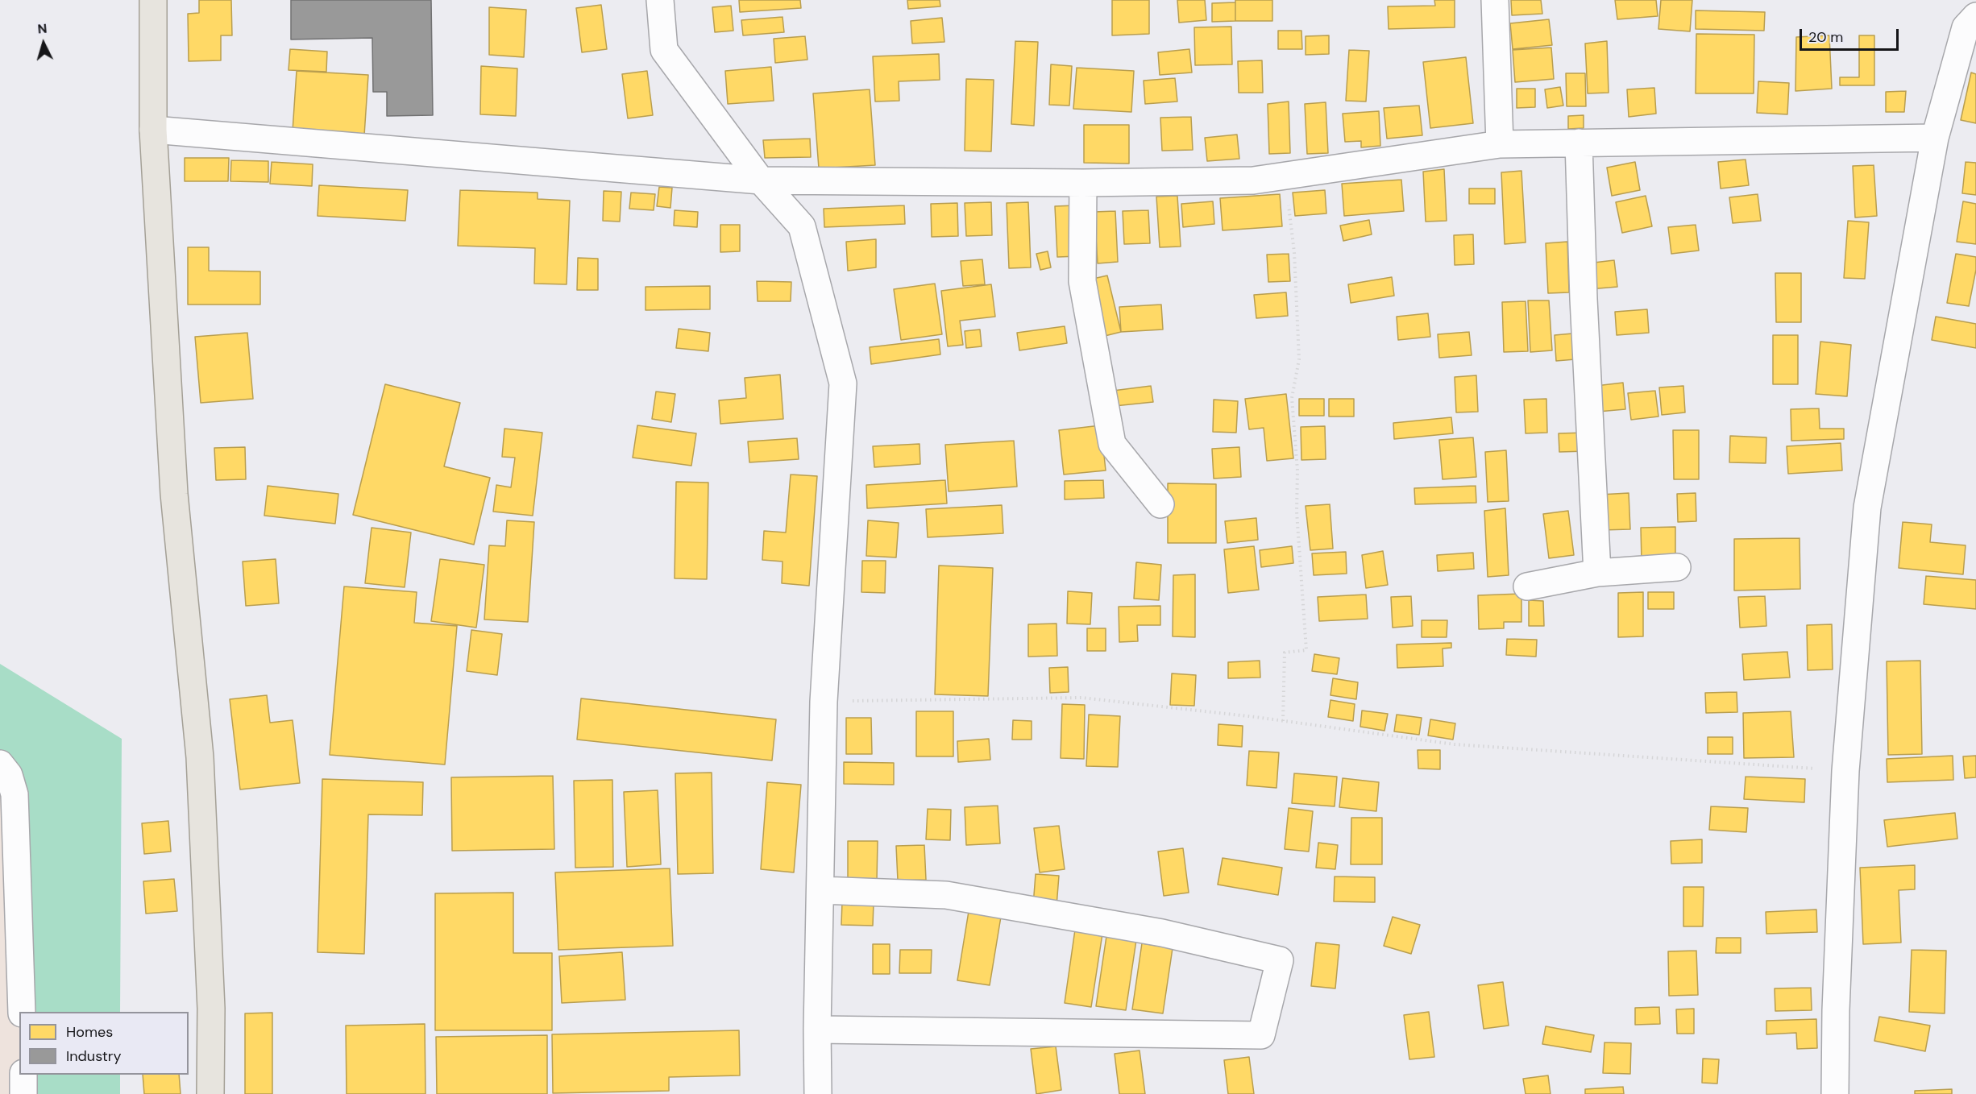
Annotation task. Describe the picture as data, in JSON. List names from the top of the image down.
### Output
{
  "legend": ["Homes", "Industry"],
  "scale_bar": "20 m",
  "north": "top"
}
